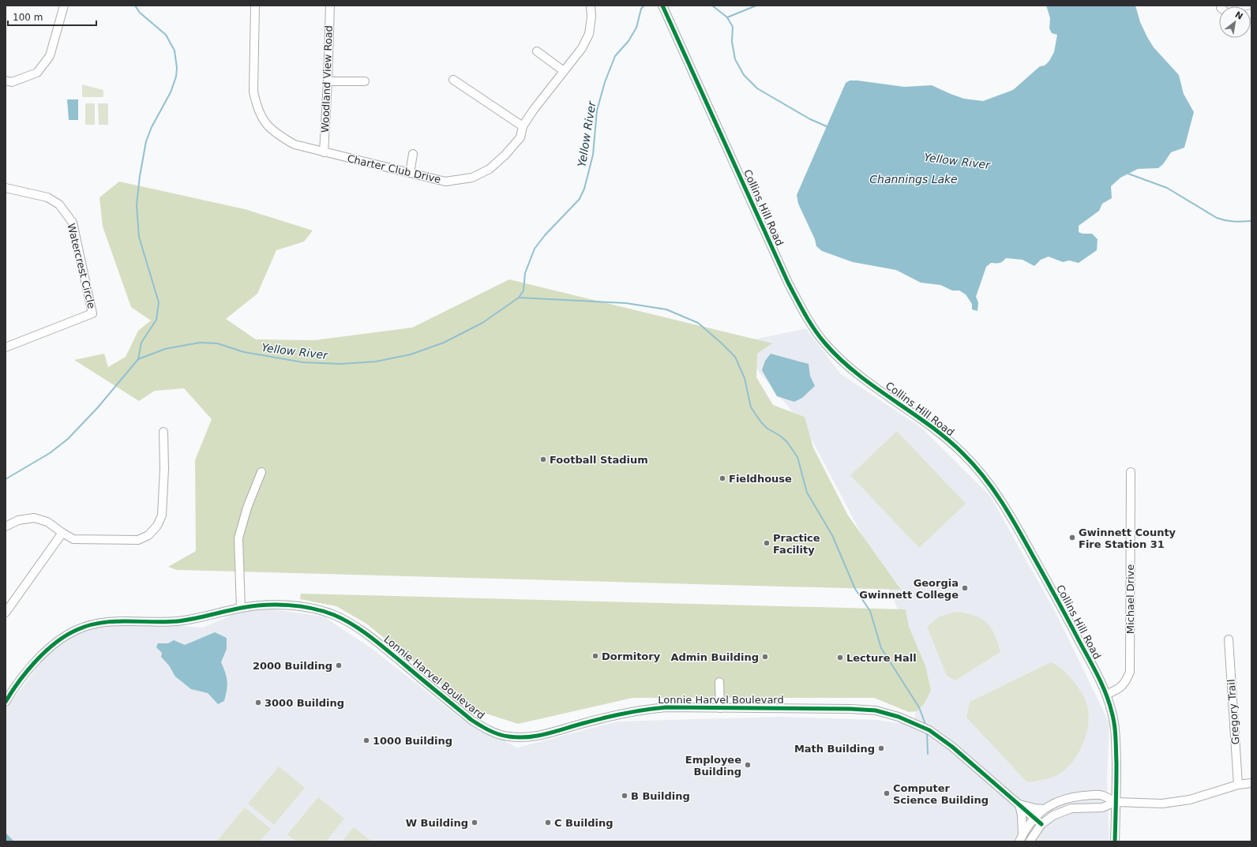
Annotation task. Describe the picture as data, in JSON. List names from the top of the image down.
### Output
{
  "streets": {
    "street": [
      "Woodland View Road",
      "Charter Club Drive",
      "Collins Hill Road",
      "Watercrest Circle",
      "Michael Drive",
      "Lonnie Harvel Boulevard",
      "Gregory Trail"
    ]
  },
  "crossings": [
    ["Woodland View Road", "Charter Club Drive"],
    ["Collins Hill Road", "Michael Drive"]
  ],
  "water": ["Yellow River", "Channings Lake"],
  "places": [
    "Football Stadium",
    "Fieldhouse",
    "Gwinnett County Fire Station 31",
    "Practice Facility",
    "Georgia Gwinnett College",
    "Dormitory",
    "Admin Building",
    "Lecture Hall",
    "2000 Building",
    "3000 Building",
    "1000 Building",
    "Math Building",
    "Employee Building",
    "Computer Science Building",
    "B Building",
    "W Building",
    "C Building"
  ],
  "scale_bar": "100 m",
  "north": "top right"
}
